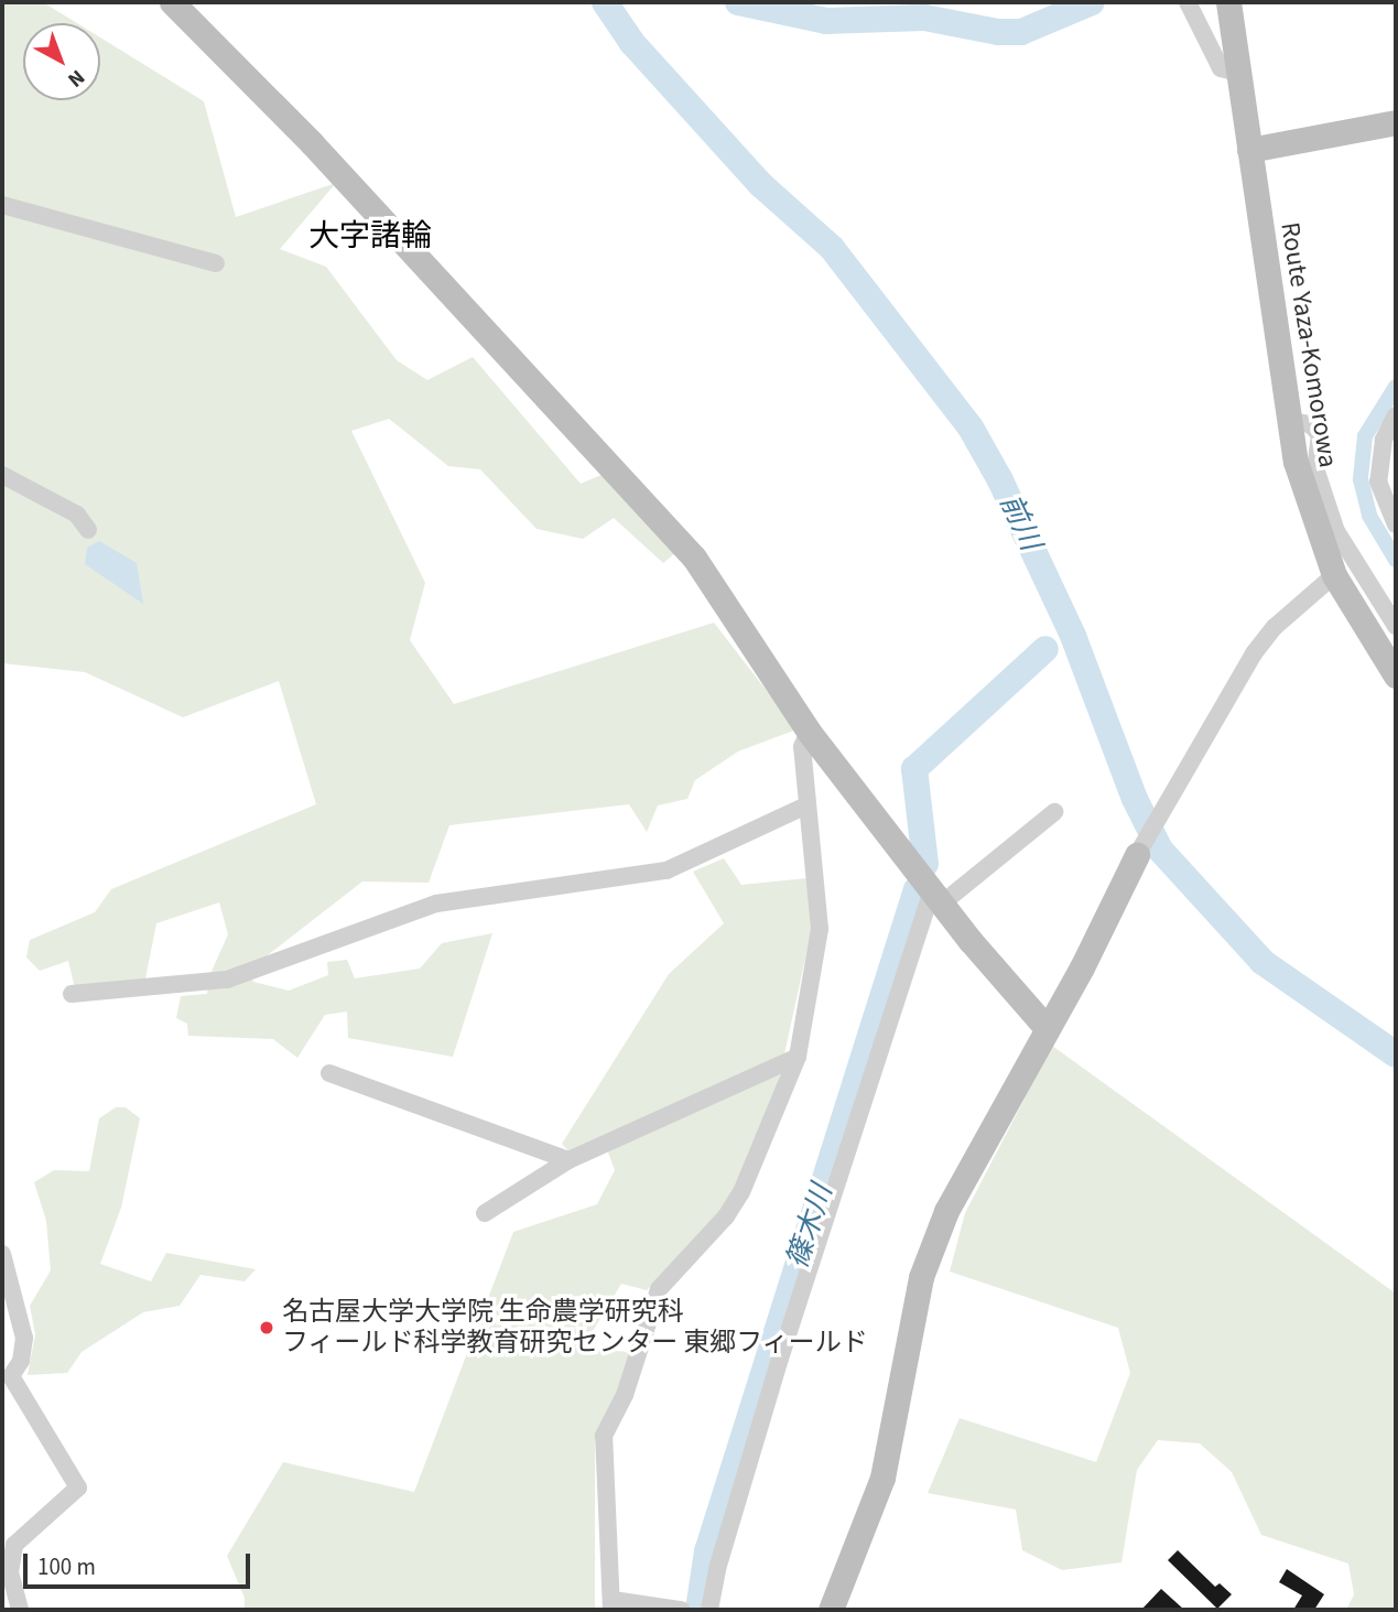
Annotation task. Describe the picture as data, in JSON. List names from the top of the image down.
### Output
{
  "streets": {
    "street": ["Route Yaza-Komorowa"]
  },
  "districts": ["大字諸輪"],
  "water": ["前川", "篠木川"],
  "places": ["名古屋大学大学院 生命農学研究科 フィールド科学教育研究センター 東郷フィールド"],
  "scale_bar": "100 m",
  "north": "bottom right"
}
